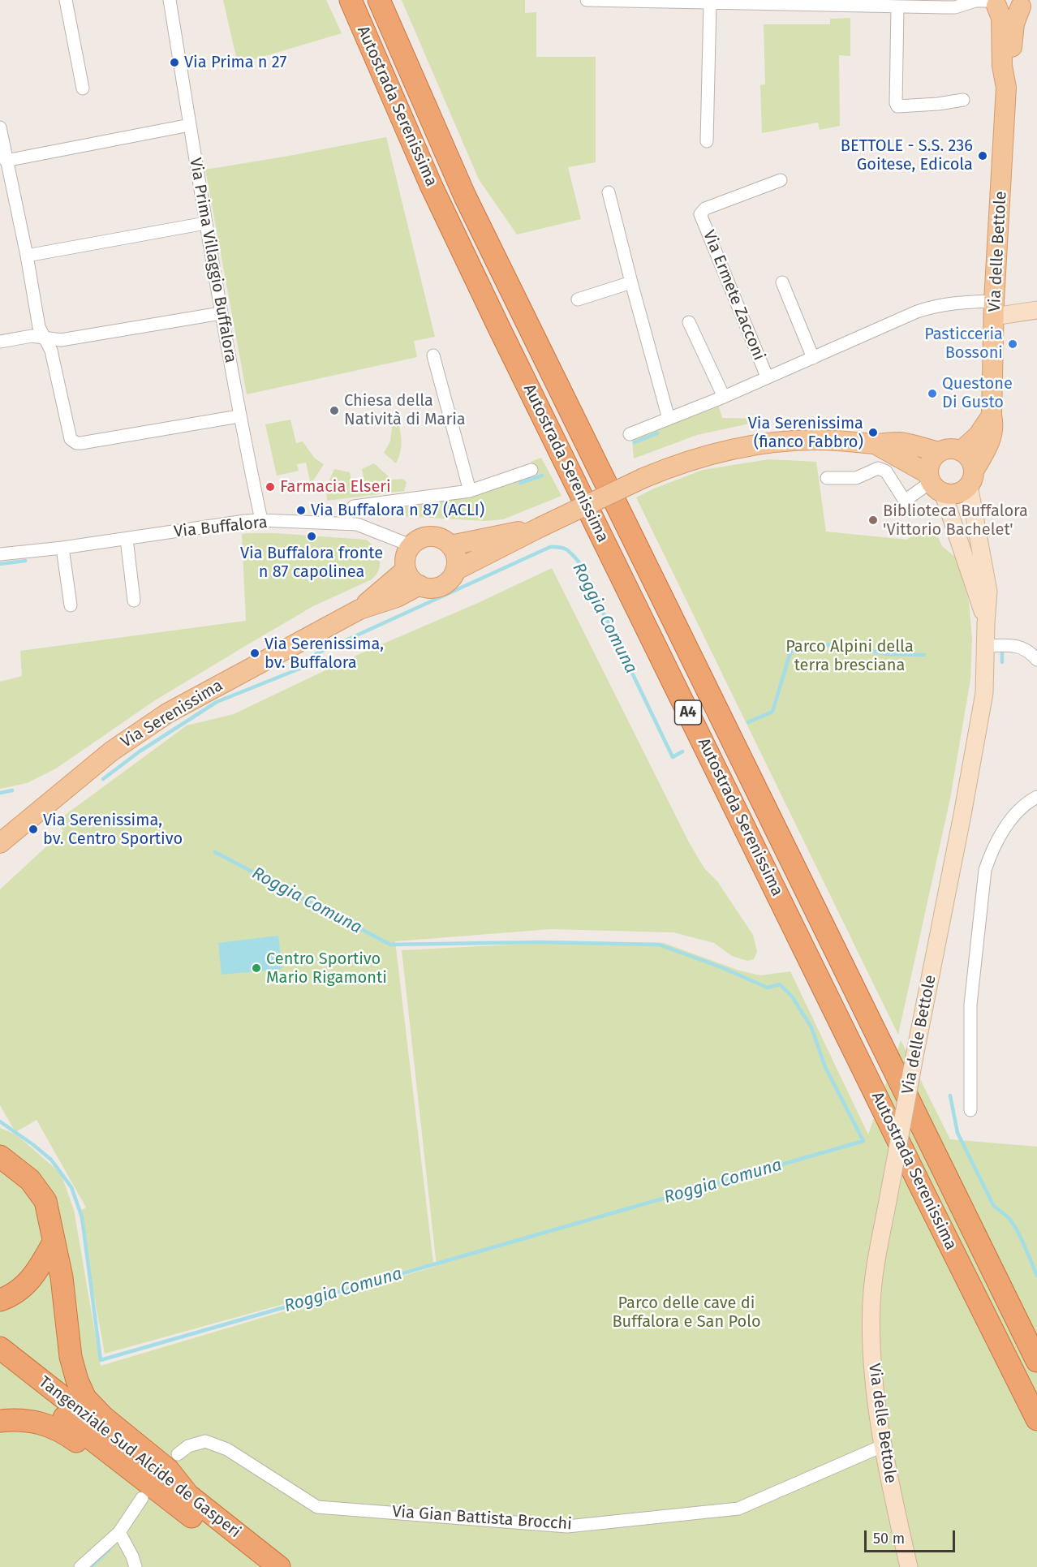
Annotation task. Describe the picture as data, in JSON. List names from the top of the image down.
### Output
{
  "streets": {
    "highway": ["Autostrada Serenissima", "A4", "Tangenziale Sud Alcide de Gasperi"],
    "main road": ["Via delle Bettole", "Via Serenissima"],
    "street": [
      "Via Prima Villaggio Buffalora",
      "Via Ermete Zacconi",
      "Via Buffalora",
      "Via Gian Battista Brocchi"
    ]
  },
  "crossings": [
    ["Via delle Bettole", "Via Serenissima"],
    ["Via delle Bettole", "Via Gian Battista Brocchi"],
    ["Via Prima Villaggio Buffalora", "Via Buffalora"],
    ["Via Buffalora", "Via Serenissima"]
  ],
  "water": ["Roggia Comuna"],
  "parks": ["Parco Alpini della terra bresciana", "Parco delle cave di Buffalora e San Polo"],
  "places": [
    "Via Prima n 27",
    "BETTOLE - S.S. 236 Goitese, Edicola",
    "Pasticceria Bossoni",
    "Questone Di Gusto",
    "Chiesa della Natività di Maria",
    "Via Serenissima (fianco Fabbro)",
    "Farmacia Elseri",
    "Via Buffalora n 87 (ACLI)",
    "Biblioteca Buffalora 'Vittorio Bachelet'",
    "Via Buffalora fronte n 87 capolinea",
    "Via Serenissima, bv. Buffalora",
    "Via Serenissima, bv. Centro Sportivo",
    "Centro Sportivo Mario Rigamonti"
  ],
  "scale_bar": "50 m"
}
